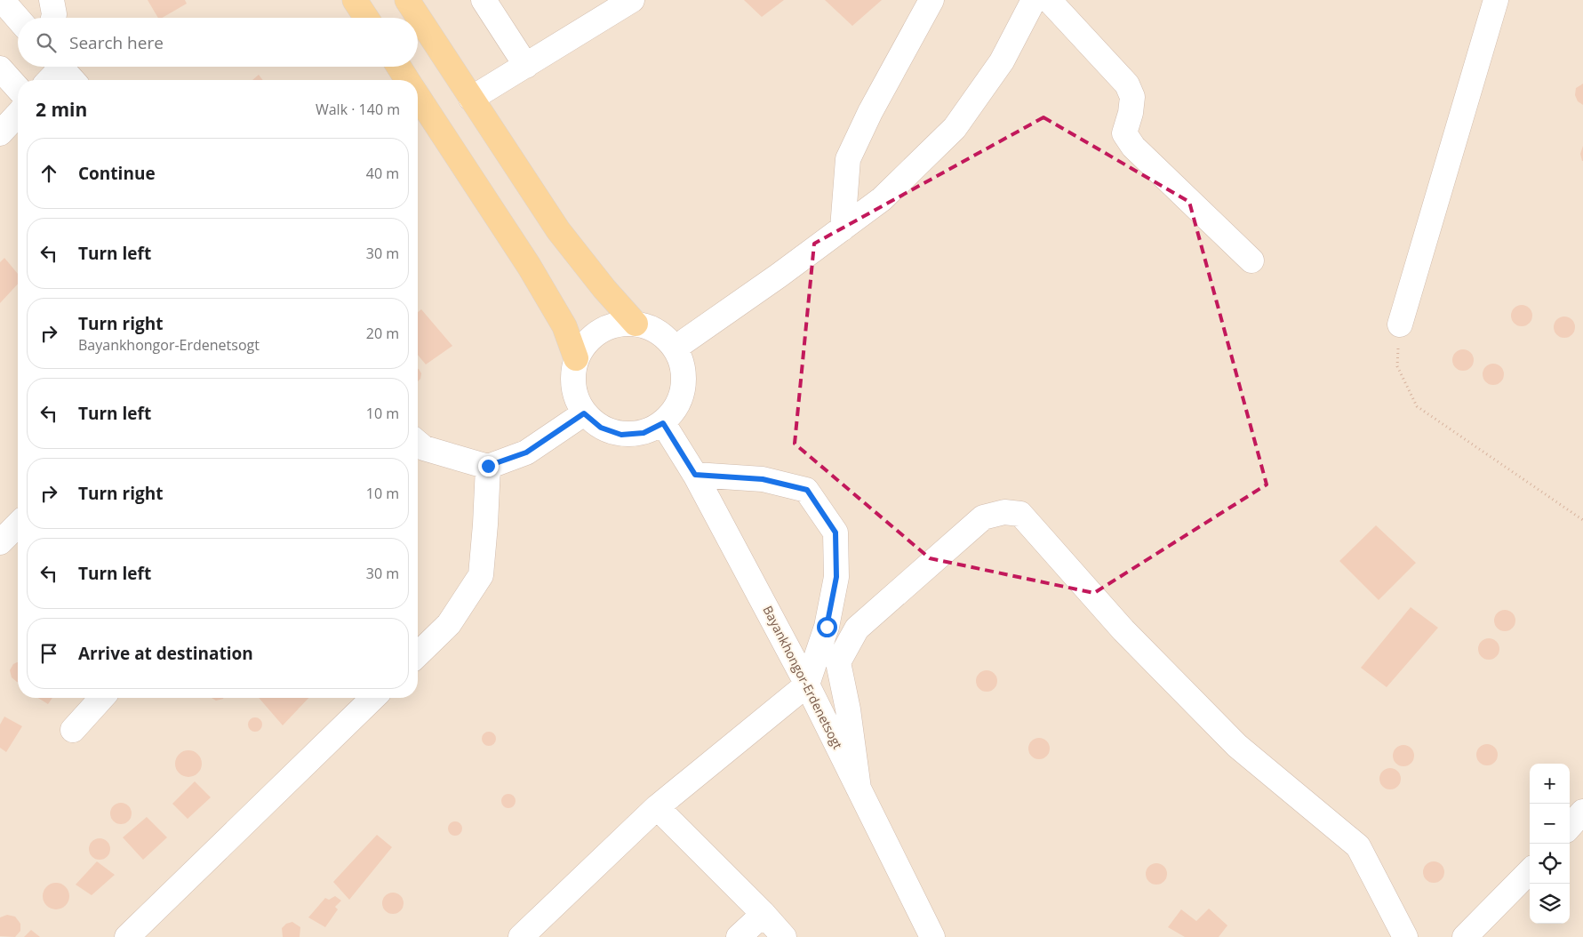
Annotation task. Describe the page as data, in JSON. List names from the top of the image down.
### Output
{
  "streets": {
    "street": ["Bayankhongor-Erdenetsogt"]
  },
  "page": {
    "search": "Search here",
    "heading": ["2 min", "Walk · 140 m"],
    "list": [
      ["Continue", "40 m"],
      ["Turn left", "30 m"],
      ["Turn right", "Bayankhongor-Erdenetsogt", "20 m"],
      ["Turn left", "10 m"],
      ["Turn right", "10 m"],
      ["Turn left", "30 m"],
      "Arrive at destination"
    ],
    "map_buttons": ["+", "−"]
  }
}
